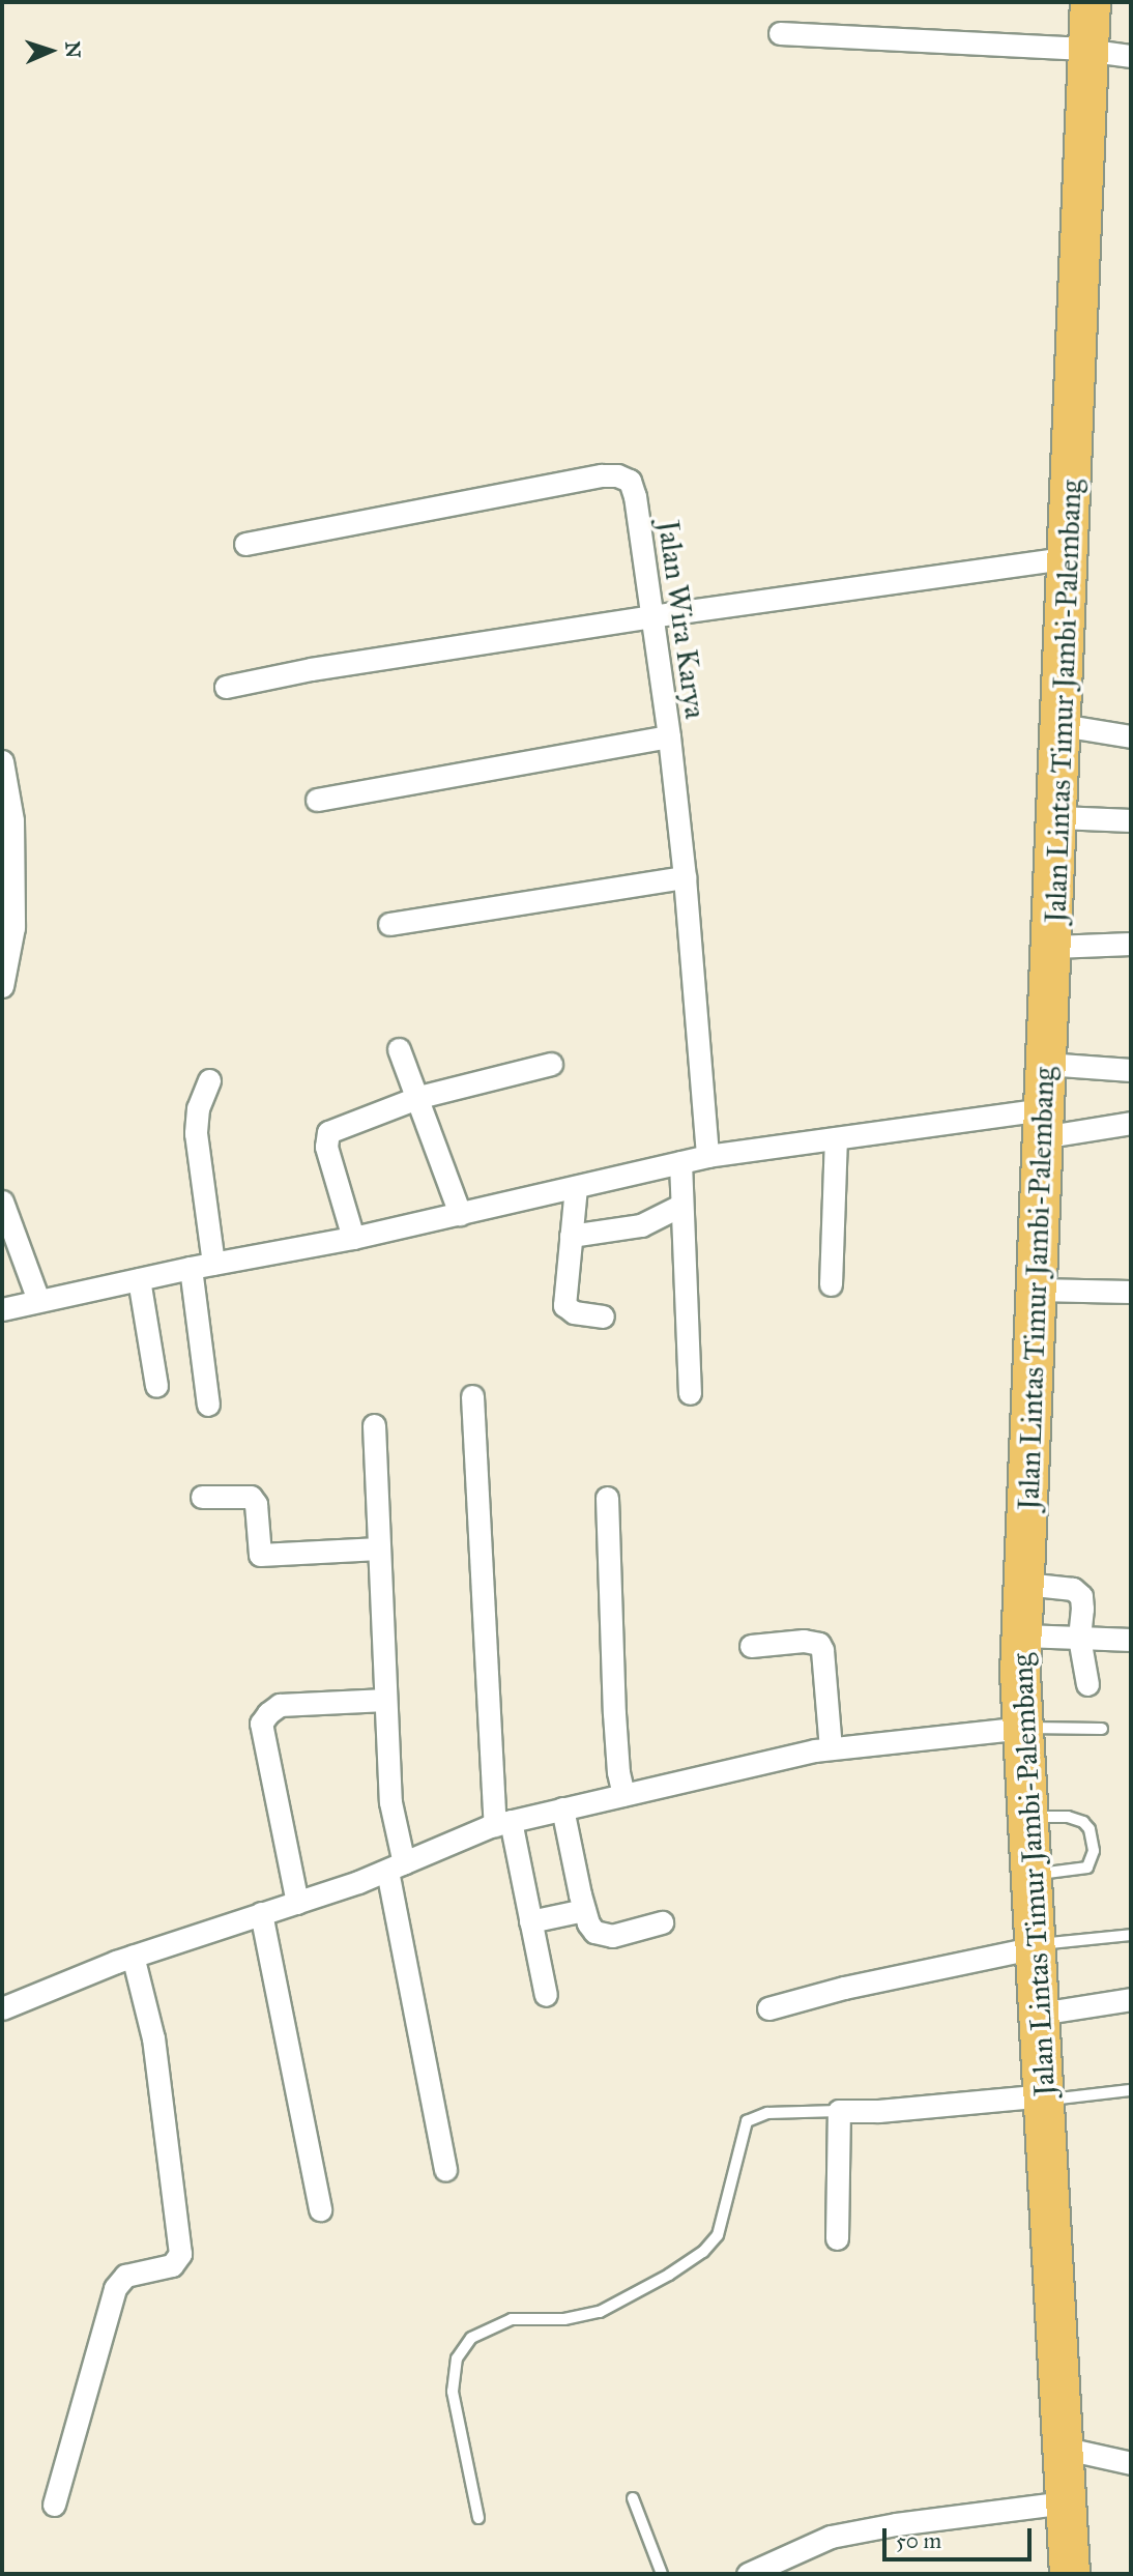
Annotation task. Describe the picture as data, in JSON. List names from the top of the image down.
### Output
{
  "streets": {
    "highway": ["Jalan Lintas Timur Jambi-Palembang"],
    "street": ["Jalan Wira Karya"]
  },
  "scale_bar": "50 m",
  "north": "right"
}
